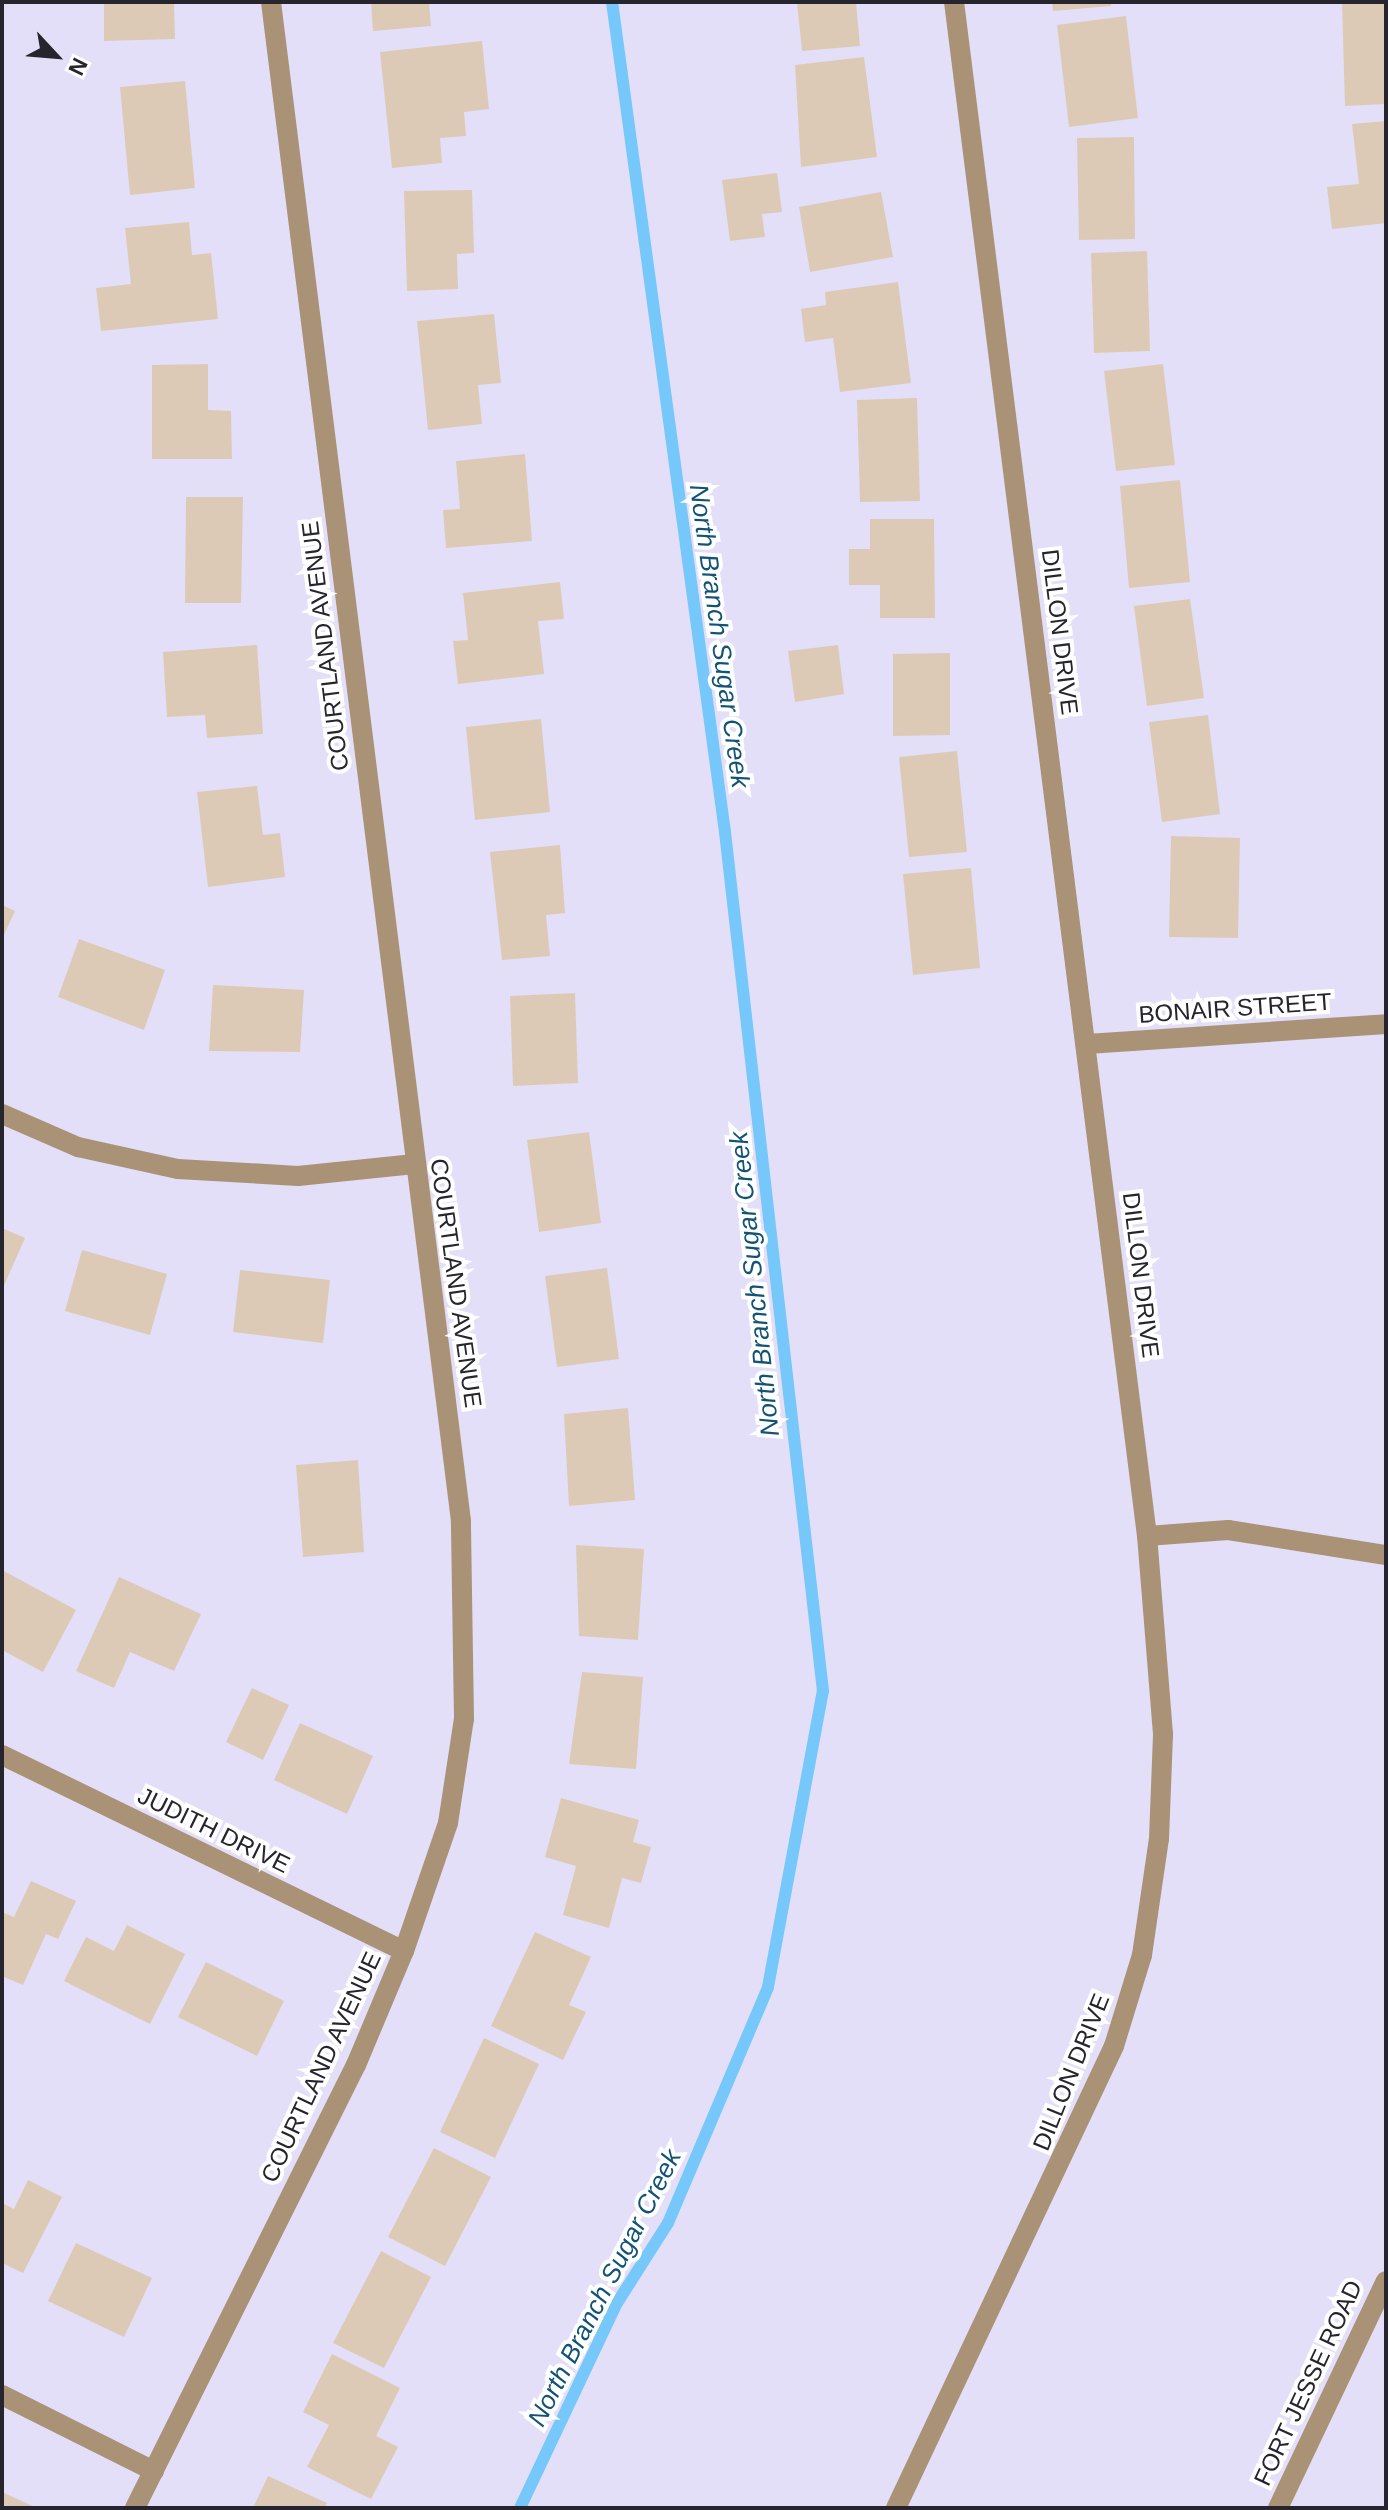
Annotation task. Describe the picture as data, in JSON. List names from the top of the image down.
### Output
{
  "streets": {
    "street": [
      "DILLON DRIVE",
      "COURTLAND AVENUE",
      "BONAIR STREET",
      "JUDITH DRIVE",
      "FORT JESSE ROAD"
    ]
  },
  "crossings": [
    ["DILLON DRIVE", "BONAIR STREET"],
    ["COURTLAND AVENUE", "JUDITH DRIVE"]
  ],
  "water": ["North Branch Sugar Creek"],
  "north": "bottom right"
}
